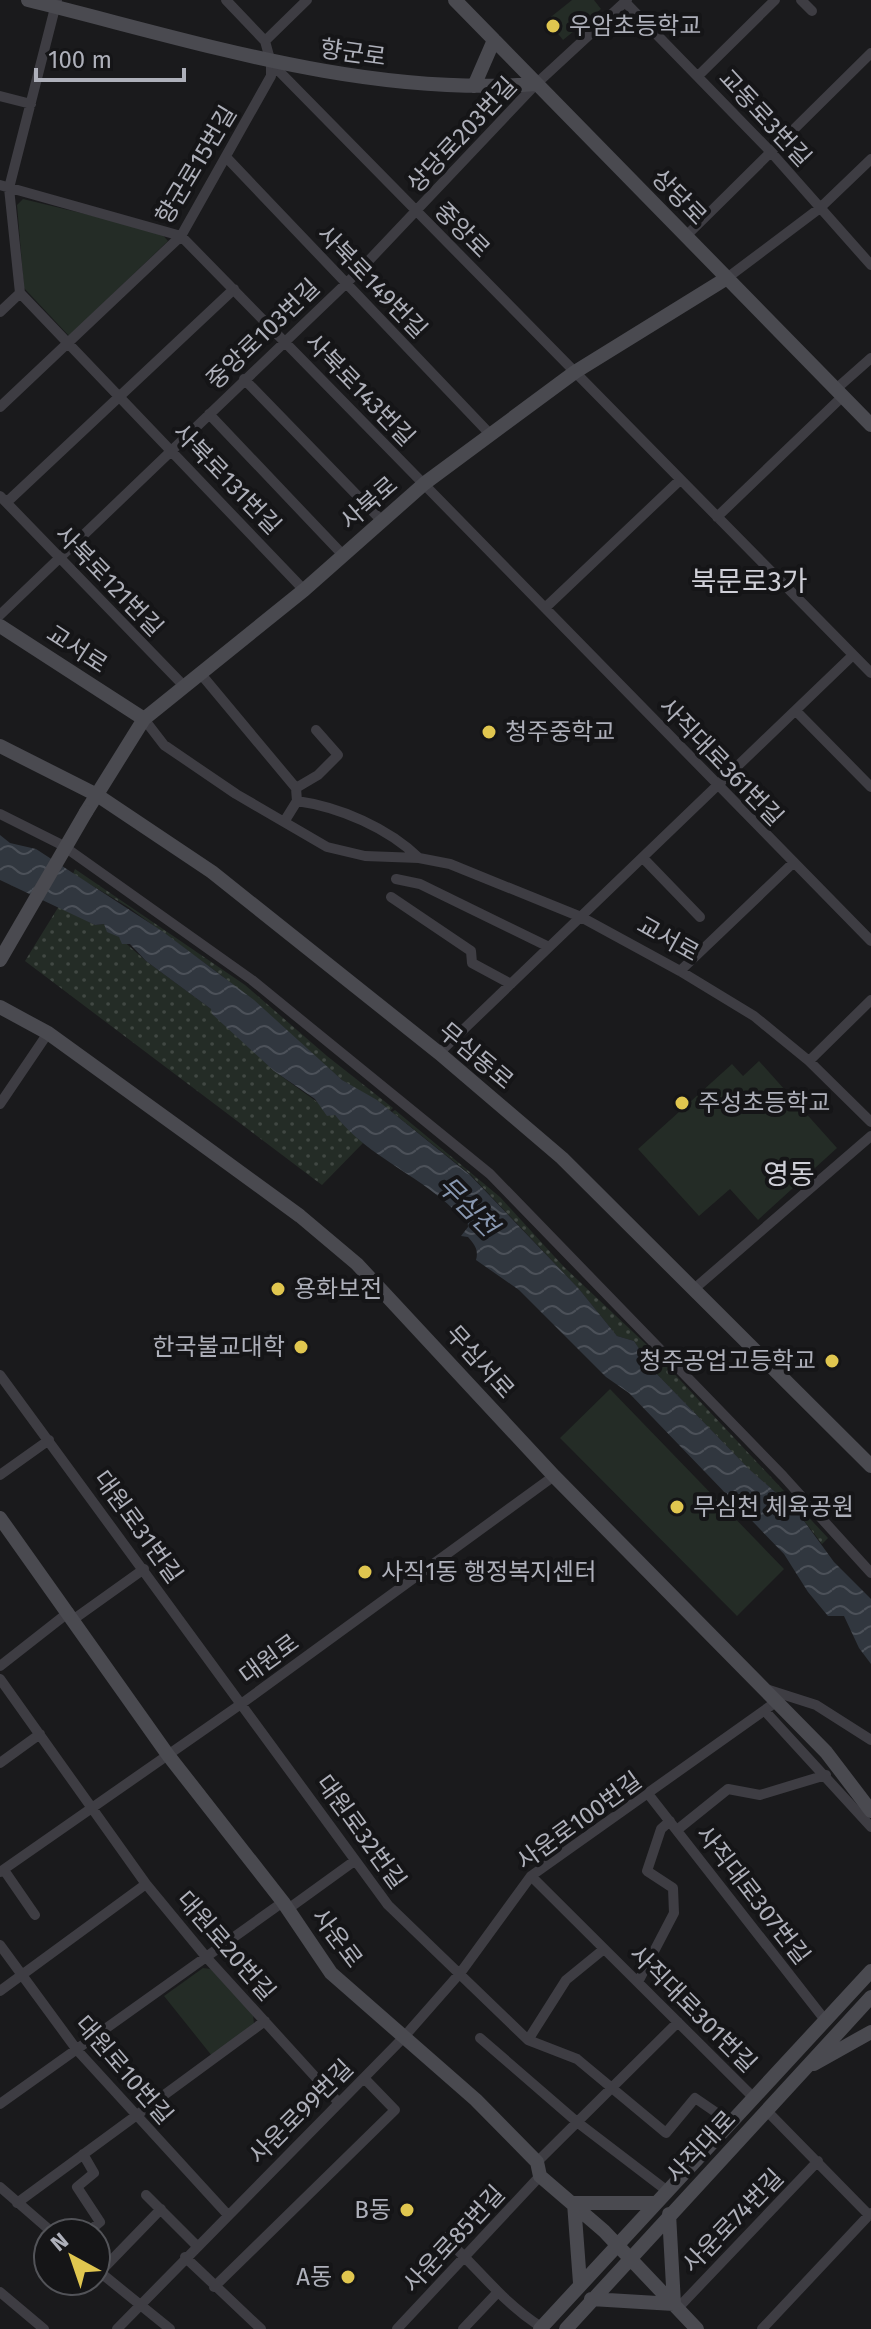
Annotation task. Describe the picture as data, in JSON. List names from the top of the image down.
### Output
{
  "streets": {
    "street": [
      "향군로",
      "교동로3번길",
      "상당로203번길",
      "향군로15번길",
      "상당로",
      "중앙로",
      "사북로149번길",
      "중앙로103번길",
      "사북로143번길",
      "사북로131번길",
      "사북로",
      "사북로121번길",
      "교서로",
      "사직대로361번길",
      "무심동로",
      "무심서로",
      "대원로31번길",
      "대원로",
      "사운로100번길",
      "대원로32번길",
      "사직대로307번길",
      "사운로",
      "대원로20번길",
      "사직대로301번길",
      "대원로10번길",
      "사운로99번길",
      "사직대로",
      "사운로74번길",
      "사운로85번길"
    ]
  },
  "crossings": [
    ["향군로", "상당로203번길"],
    ["향군로", "향군로15번길"],
    ["향군로", "상당로"],
    ["향군로", "중앙로"],
    ["교동로3번길", "상당로203번길"],
    ["상당로203번길", "상당로"],
    ["상당로203번길", "중앙로"],
    ["상당로203번길", "중앙로103번길"],
    ["향군로15번길", "중앙로"],
    ["향군로15번길", "사북로149번길"],
    ["향군로15번길", "사북로143번길"],
    ["향군로15번길", "사북로131번길"],
    ["상당로", "사북로"],
    ["중앙로", "중앙로103번길"],
    ["중앙로", "사북로"],
    ["사북로149번길", "중앙로103번길"],
    ["사북로149번길", "사북로"],
    ["중앙로103번길", "사북로143번길"],
    ["중앙로103번길", "사북로131번길"],
    ["중앙로103번길", "사북로121번길"],
    ["사북로143번길", "사북로"],
    ["사북로143번길", "사직대로361번길"],
    ["사북로131번길", "사북로"],
    ["사북로131번길", "사북로121번길"],
    ["사북로", "사북로121번길"],
    ["사북로", "교서로"],
    ["사북로", "사직대로361번길"],
    ["사북로", "무심동로"],
    ["무심서로", "대원로"],
    ["무심서로", "사운로100번길"],
    ["대원로31번길", "대원로"],
    ["대원로31번길", "대원로32번길"],
    ["대원로", "대원로32번길"],
    ["대원로", "사운로"],
    ["대원로", "대원로20번길"],
    ["사운로100번길", "대원로32번길"],
    ["사운로100번길", "사직대로307번길"],
    ["사운로100번길", "사운로"],
    ["사운로100번길", "사직대로301번길"],
    ["사운로100번길", "사운로99번길"],
    ["대원로32번길", "사직대로301번길"],
    ["대원로32번길", "사직대로"],
    ["대원로32번길", "사운로85번길"],
    ["사직대로307번길", "사직대로"],
    ["사운로", "사운로99번길"],
    ["사운로", "사직대로"],
    ["사운로", "사운로74번길"],
    ["사운로", "사운로85번길"],
    ["대원로20번길", "사운로99번길"],
    ["사직대로301번길", "사직대로"],
    ["사직대로301번길", "사운로85번길"],
    ["대원로10번길", "사운로99번길"],
    ["사직대로", "사운로85번길"]
  ],
  "districts": ["북문로3가", "영동"],
  "water": ["무심천"],
  "places": [
    "우암초등학교",
    "청주중학교",
    "주성초등학교",
    "용화보전",
    "한국불교대학",
    "청주공업고등학교",
    "무심천 체육공원",
    "사직1동 행정복지센터",
    "B동",
    "A동"
  ],
  "scale_bar": "100 m",
  "north": "top left"
}
